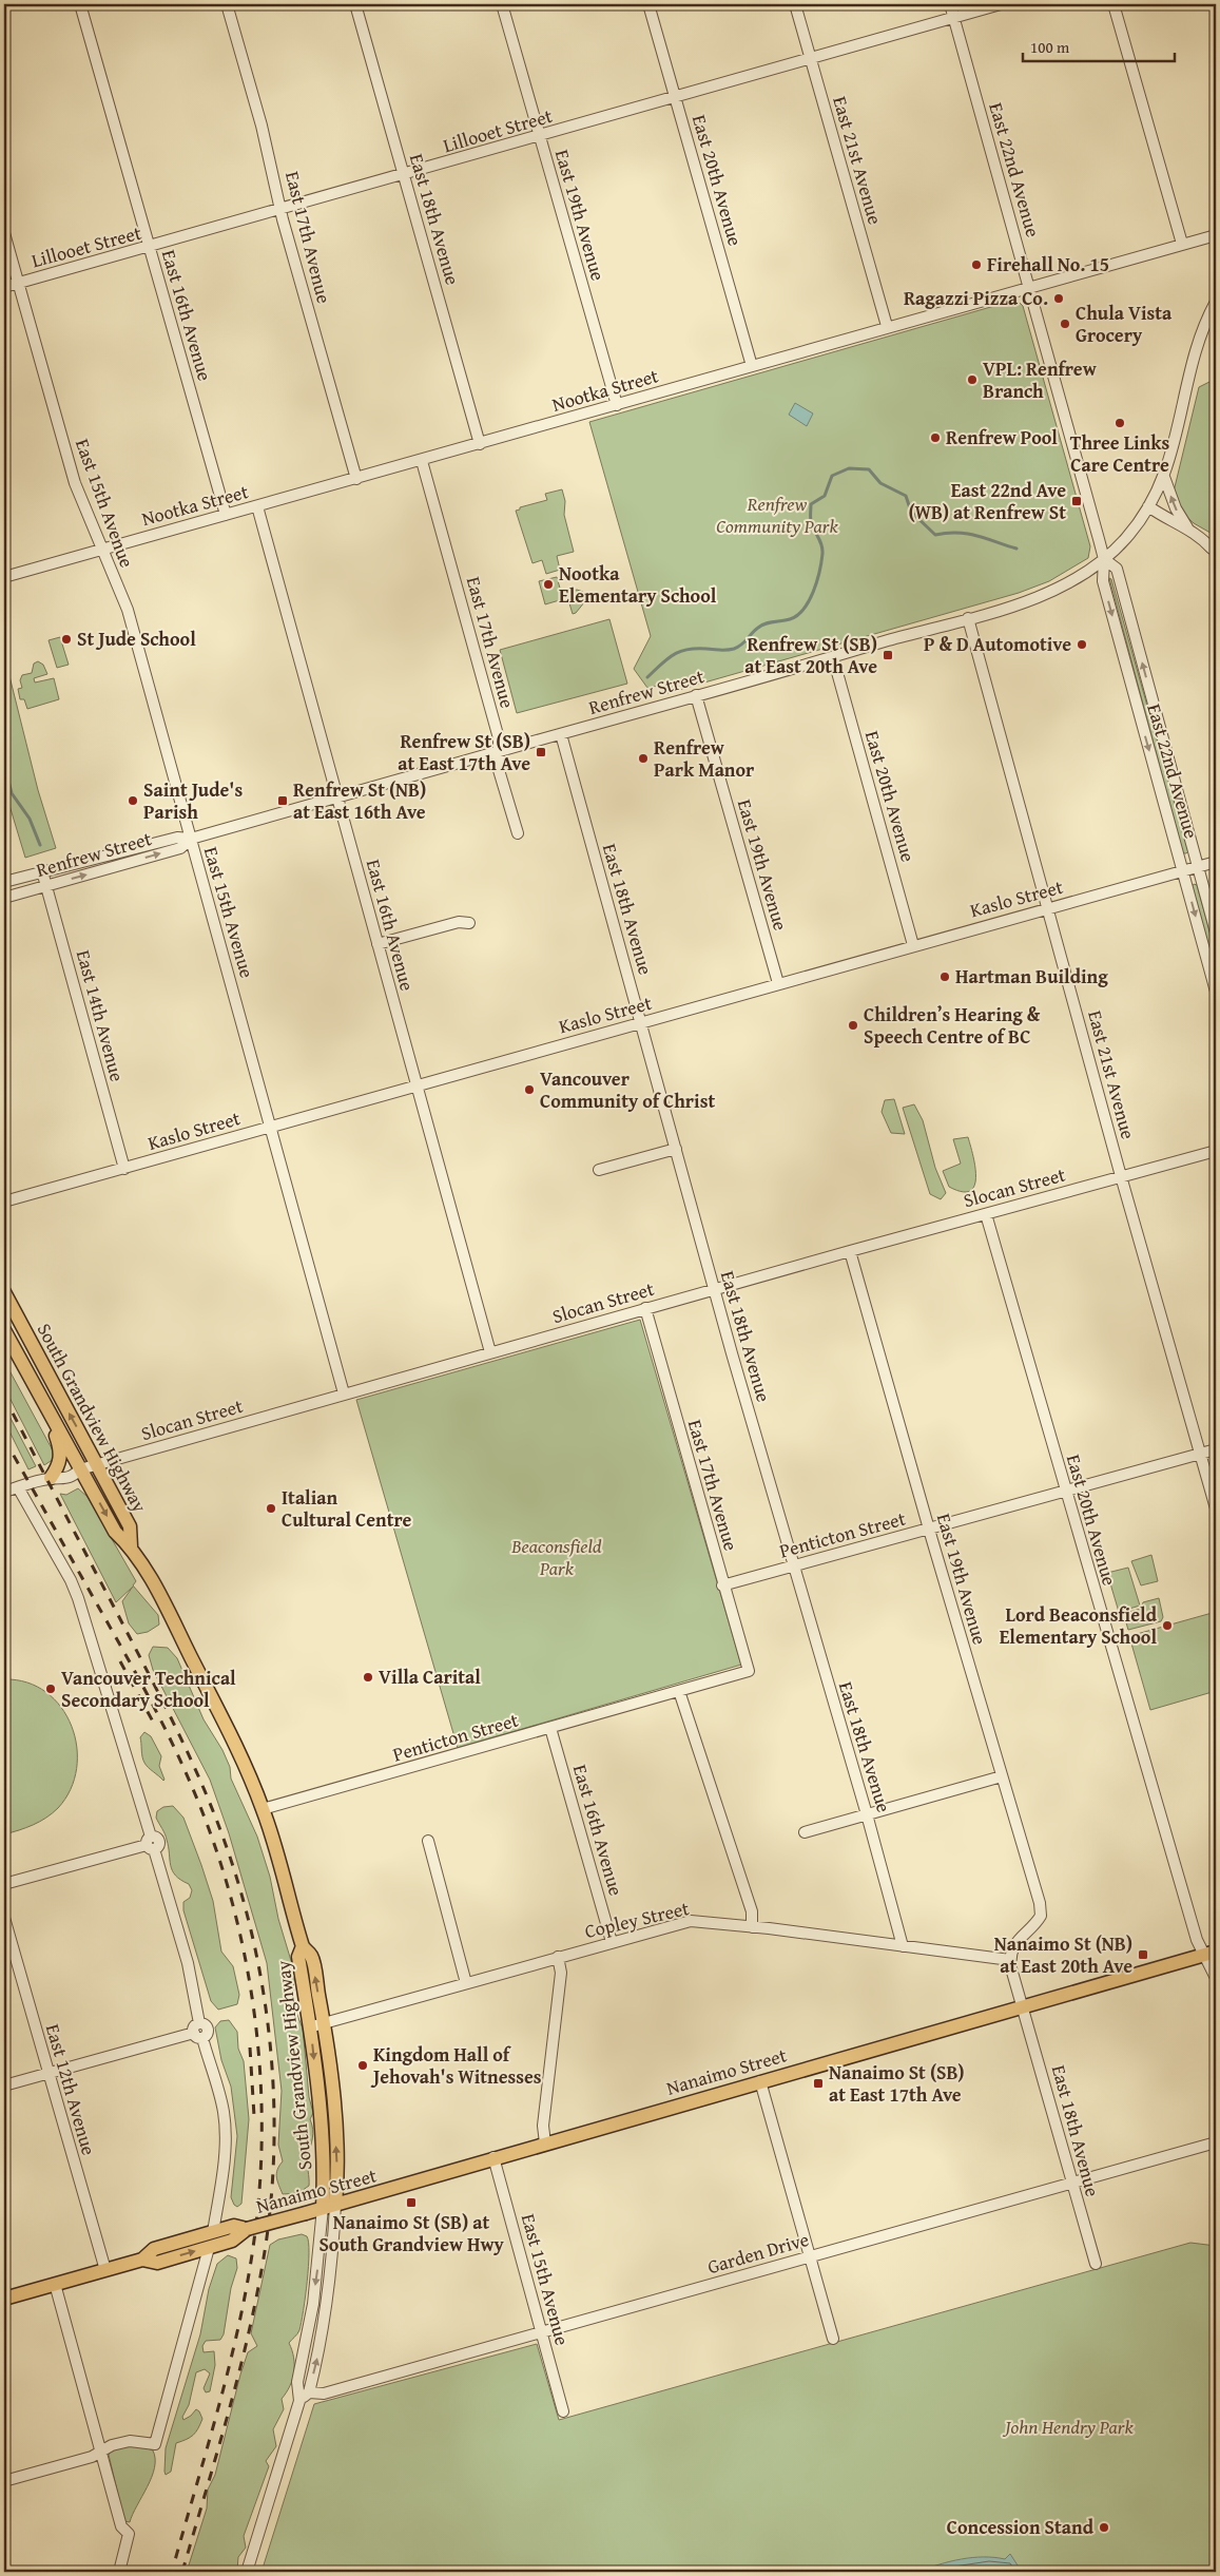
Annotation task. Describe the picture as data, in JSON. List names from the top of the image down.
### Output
{
  "streets": {
    "main road": ["South Grandview Highway", "Nanaimo Street"],
    "street": [
      "Lillooet Street",
      "East 21st Avenue",
      "East 22nd Avenue",
      "East 20th Avenue",
      "East 19th Avenue",
      "East 18th Avenue",
      "East 17th Avenue",
      "East 16th Avenue",
      "Nootka Street",
      "East 15th Avenue",
      "Renfrew Street",
      "Kaslo Street",
      "East 14th Avenue",
      "Slocan Street",
      "Penticton Street",
      "Copley Street",
      "East 12th Avenue",
      "Garden Drive"
    ]
  },
  "crossings": [
    ["Lillooet Street", "East 21st Avenue"],
    ["Lillooet Street", "East 22nd Avenue"],
    ["Lillooet Street", "East 20th Avenue"],
    ["Lillooet Street", "East 19th Avenue"],
    ["Lillooet Street", "East 18th Avenue"],
    ["Lillooet Street", "East 17th Avenue"],
    ["Lillooet Street", "East 16th Avenue"],
    ["Lillooet Street", "East 15th Avenue"],
    ["East 21st Avenue", "Nootka Street"],
    ["East 21st Avenue", "Renfrew Street"],
    ["East 21st Avenue", "Kaslo Street"],
    ["East 21st Avenue", "Slocan Street"],
    ["East 21st Avenue", "Penticton Street"],
    ["East 22nd Avenue", "Nootka Street"],
    ["East 22nd Avenue", "Renfrew Street"],
    ["East 22nd Avenue", "Kaslo Street"],
    ["East 20th Avenue", "Nootka Street"],
    ["East 20th Avenue", "Renfrew Street"],
    ["East 20th Avenue", "Kaslo Street"],
    ["East 20th Avenue", "Slocan Street"],
    ["East 20th Avenue", "Penticton Street"],
    ["East 20th Avenue", "Nanaimo Street"],
    ["East 19th Avenue", "Nootka Street"],
    ["East 19th Avenue", "Renfrew Street"],
    ["East 19th Avenue", "Kaslo Street"],
    ["East 19th Avenue", "Slocan Street"],
    ["East 19th Avenue", "Penticton Street"],
    ["East 19th Avenue", "Copley Street"],
    ["East 18th Avenue", "Nootka Street"],
    ["East 18th Avenue", "Renfrew Street"],
    ["East 18th Avenue", "Kaslo Street"],
    ["East 18th Avenue", "Slocan Street"],
    ["East 18th Avenue", "Penticton Street"],
    ["East 18th Avenue", "Copley Street"],
    ["East 18th Avenue", "Nanaimo Street"],
    ["East 18th Avenue", "Garden Drive"],
    ["East 17th Avenue", "Nootka Street"],
    ["East 17th Avenue", "Renfrew Street"],
    ["East 17th Avenue", "Slocan Street"],
    ["East 17th Avenue", "Penticton Street"],
    ["East 16th Avenue", "Nootka Street"],
    ["East 16th Avenue", "Renfrew Street"],
    ["East 16th Avenue", "Kaslo Street"],
    ["East 16th Avenue", "Slocan Street"],
    ["East 16th Avenue", "Penticton Street"],
    ["East 16th Avenue", "Copley Street"],
    ["Nootka Street", "East 15th Avenue"],
    ["East 15th Avenue", "Renfrew Street"],
    ["East 15th Avenue", "Kaslo Street"],
    ["East 15th Avenue", "Slocan Street"],
    ["East 15th Avenue", "Nanaimo Street"],
    ["East 15th Avenue", "Garden Drive"],
    ["Renfrew Street", "East 14th Avenue"],
    ["Kaslo Street", "East 14th Avenue"],
    ["Slocan Street", "South Grandview Highway"],
    ["South Grandview Highway", "Penticton Street"],
    ["South Grandview Highway", "Copley Street"],
    ["South Grandview Highway", "Nanaimo Street"],
    ["South Grandview Highway", "Garden Drive"],
    ["Nanaimo Street", "East 12th Avenue"]
  ],
  "parks": ["Renfrew Community Park", "Beaconsfield Park", "John Hendry Park"],
  "places": {
    "other": [
      "Firehall No. 15",
      "Ragazzi Pizza Co.",
      "Chula Vista Grocery",
      "VPL: Renfrew Branch",
      "Three Links Care Centre",
      "Renfrew Pool",
      "Nootka Elementary School",
      "St Jude School",
      "P & D Automotive",
      "Renfrew Park Manor",
      "Saint Jude's Parish",
      "Hartman Building",
      "Children’s Hearing & Speech Centre of BC",
      "Vancouver Community of Christ",
      "Italian Cultural Centre",
      "Lord Beaconsfield Elementary School",
      "Villa Carital",
      "Vancouver Technical Secondary School",
      "Kingdom Hall of Jehovah's Witnesses",
      "Concession Stand"
    ],
    "transit": [
      "East 22nd Ave (WB) at Renfrew St",
      "Renfrew St (SB) at East 20th Ave",
      "Renfrew St (SB) at East 17th Ave",
      "Renfrew St (NB) at East 16th Ave",
      "Nanaimo St (NB) at East 20th Ave",
      "Nanaimo St (SB) at East 17th Ave",
      "Nanaimo St (SB) at South Grandview Hwy"
    ]
  },
  "scale_bar": "100 m"
}
